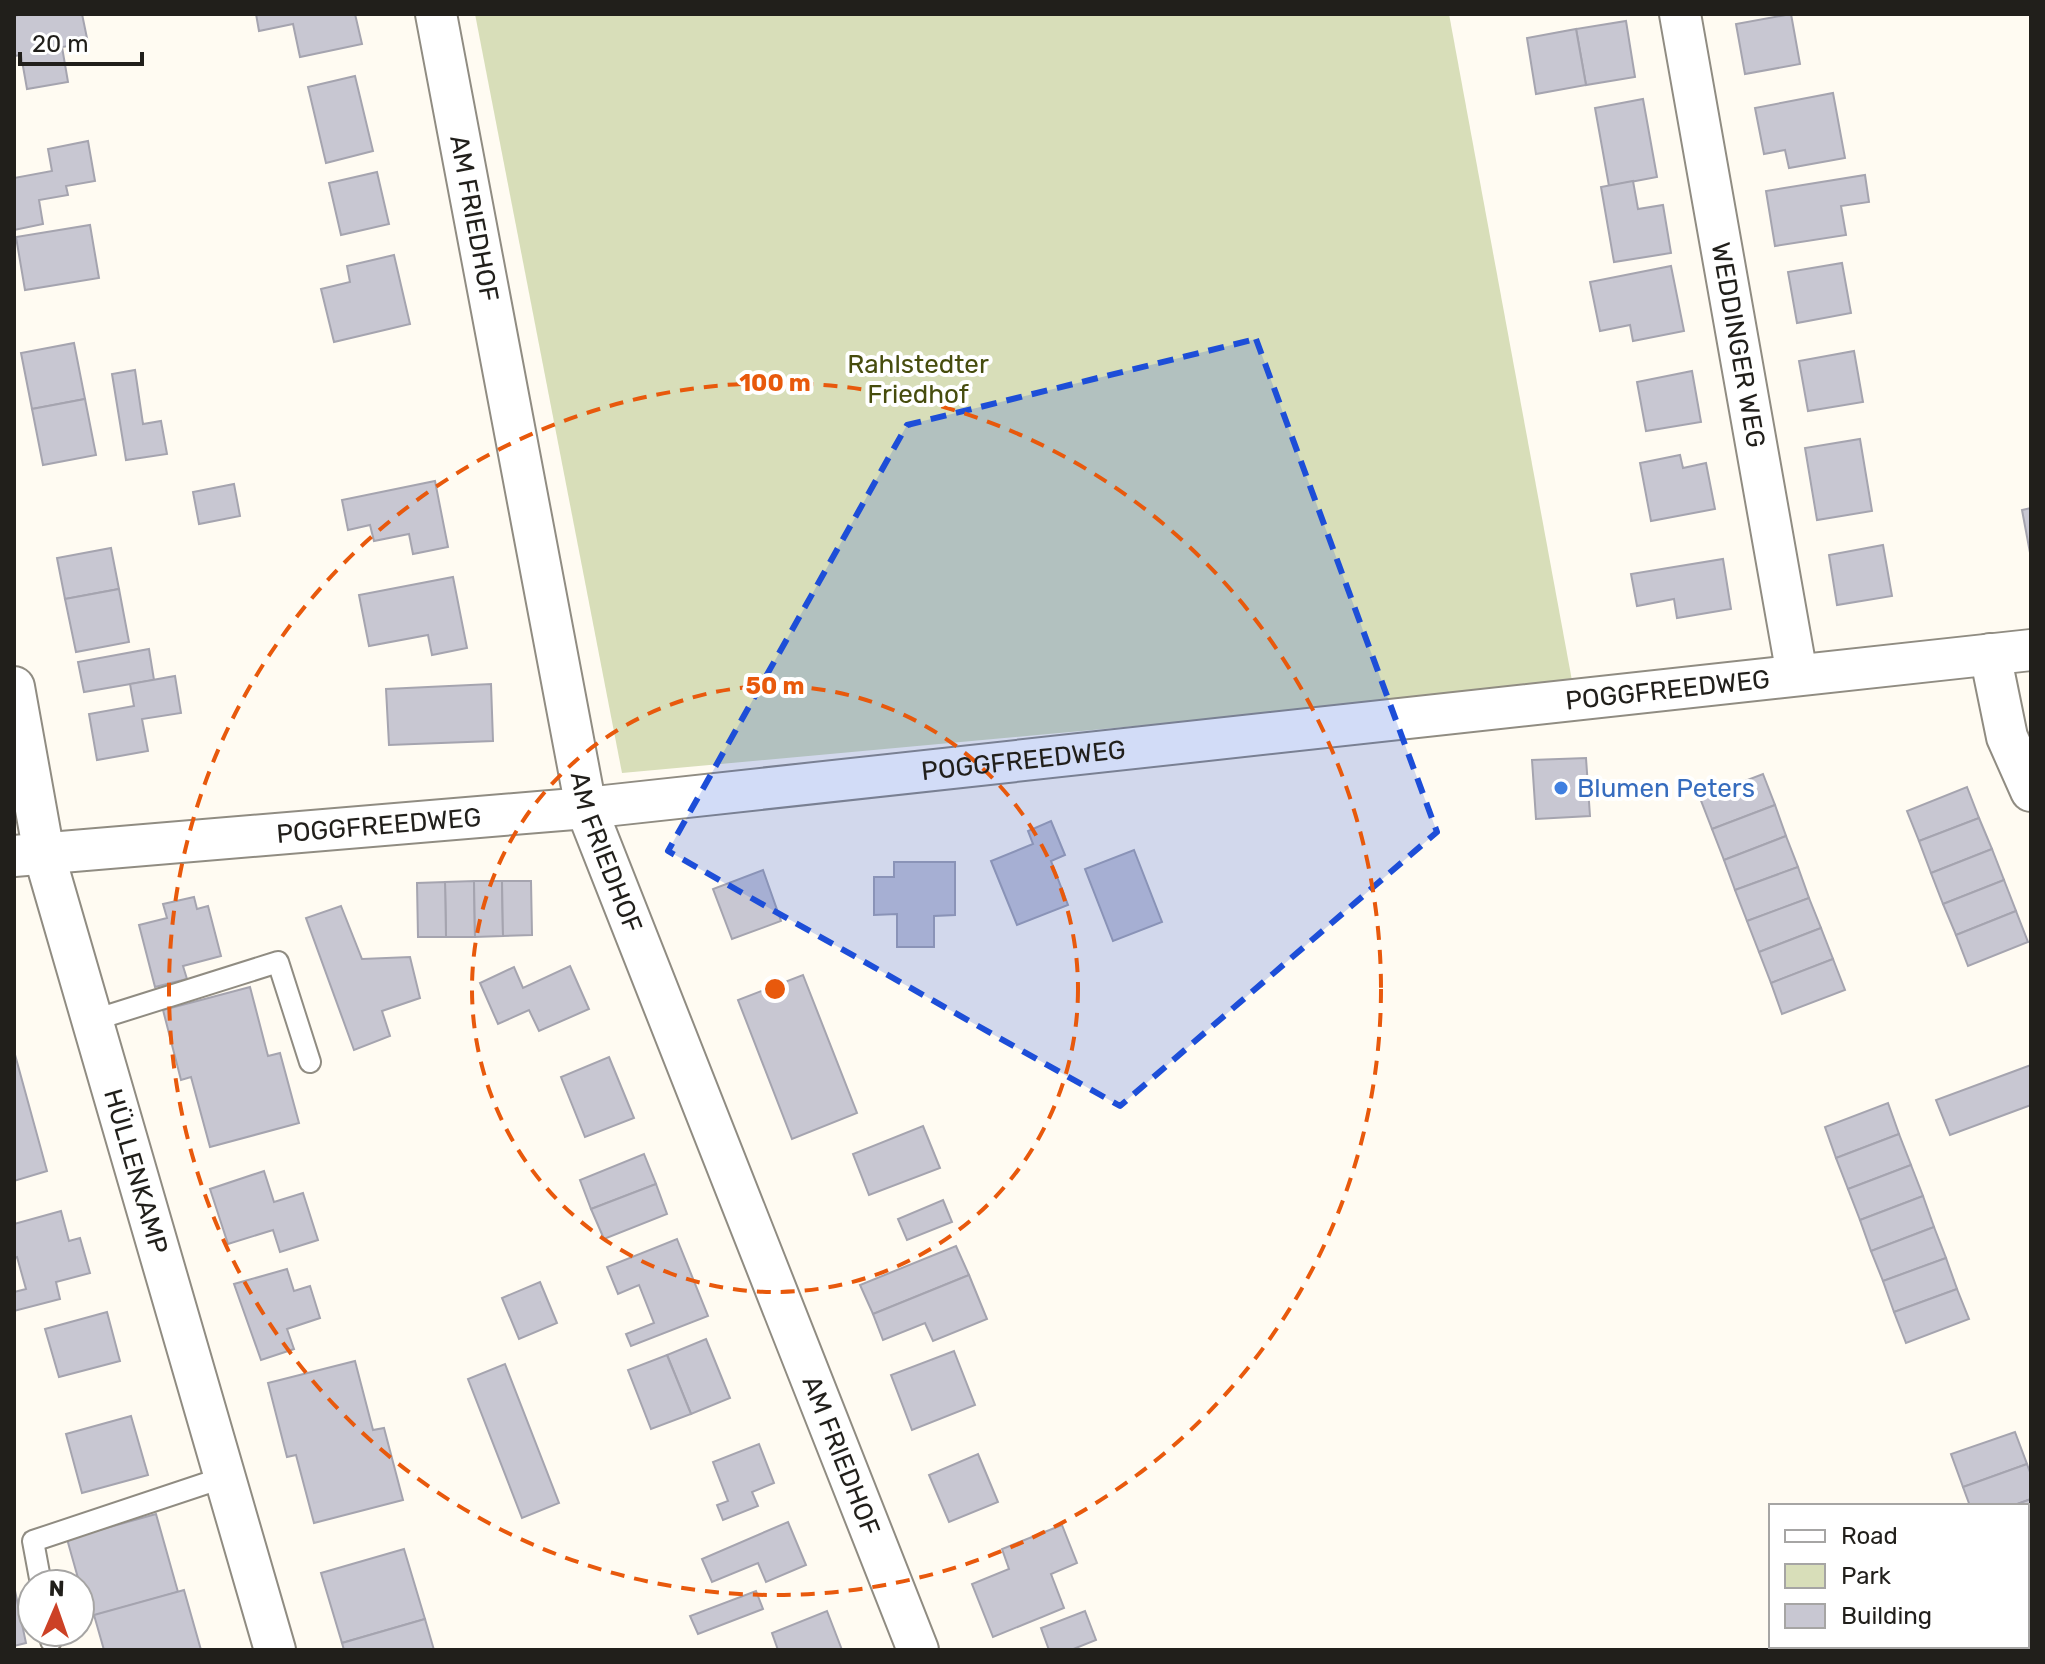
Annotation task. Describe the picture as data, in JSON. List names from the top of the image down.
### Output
{
  "streets": {
    "street": [
      "AM FRIEDHOF",
      "WEDDINGER WEG",
      "POGGFREEDWEG",
      "HÜLLENKAMP"
    ]
  },
  "crossings": [
    ["AM FRIEDHOF", "POGGFREEDWEG"],
    ["WEDDINGER WEG", "POGGFREEDWEG"],
    ["POGGFREEDWEG", "HÜLLENKAMP"]
  ],
  "parks": ["Rahlstedter Friedhof"],
  "places": ["Blumen Peters"],
  "legend": ["Road", "Park", "Building"],
  "scale_bar": "20 m",
  "north": "top",
  "rings": ["100 m", "50 m"]
}
